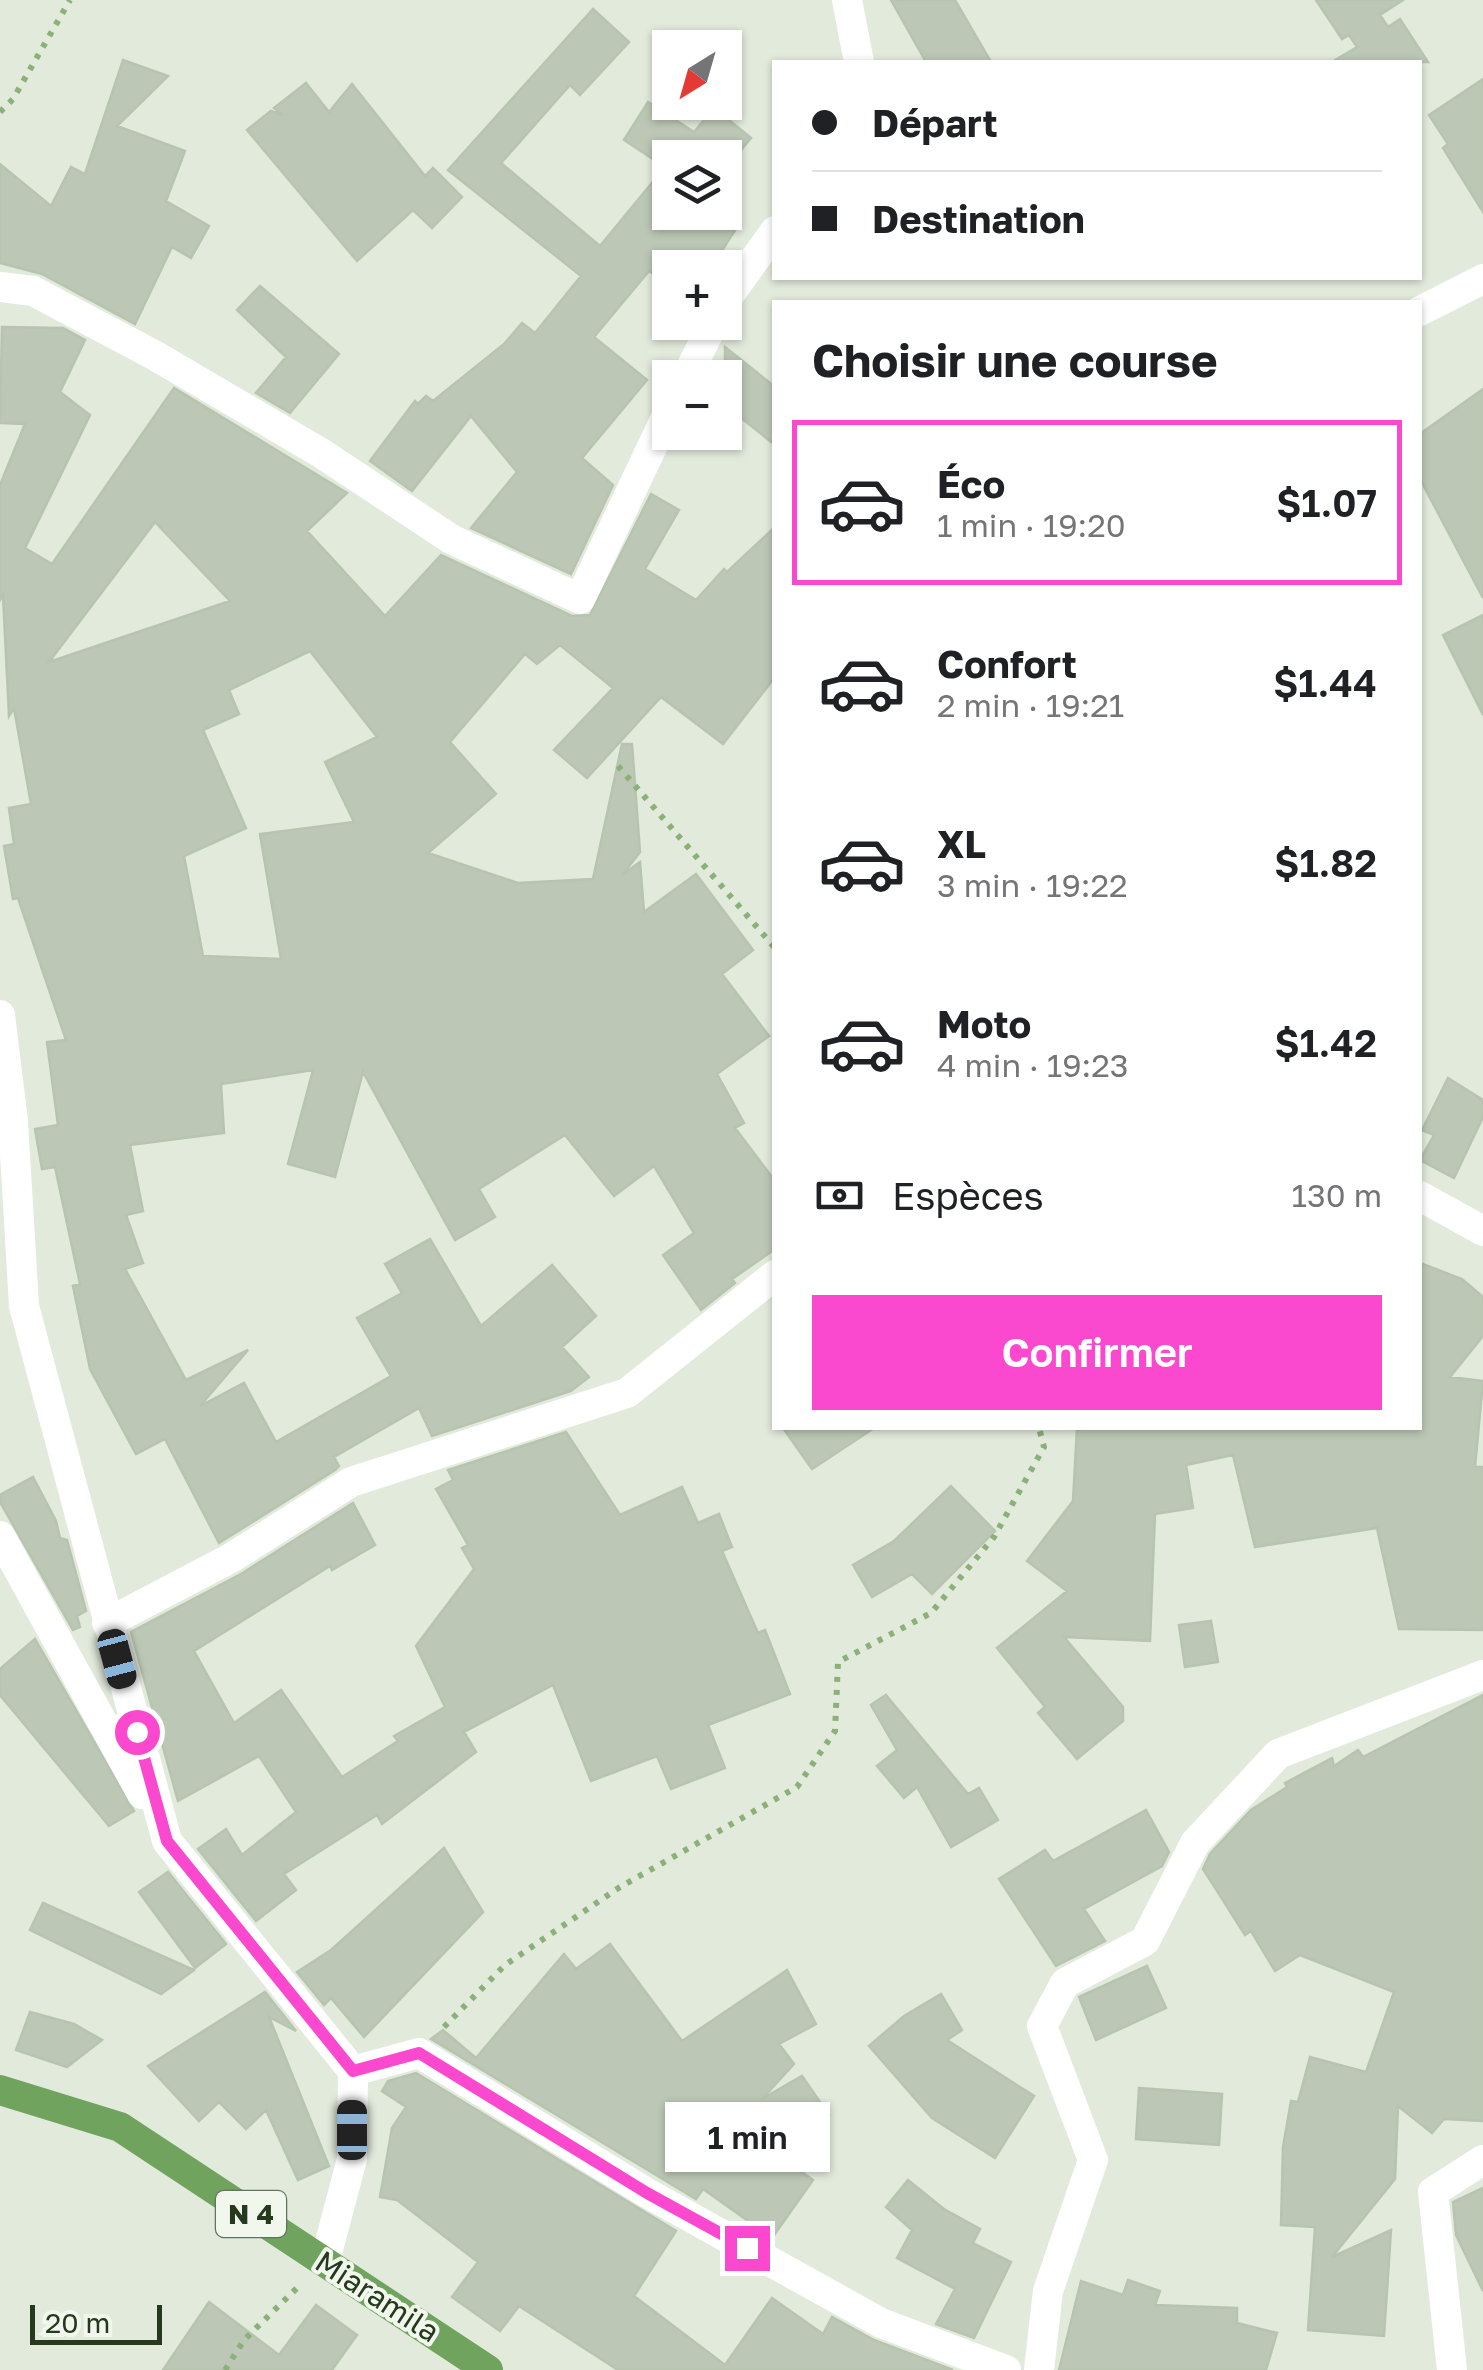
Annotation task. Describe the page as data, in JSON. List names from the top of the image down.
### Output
{
  "streets": {
    "main road": ["N 4", "Miaramila"]
  },
  "scale_bar": "20 m",
  "north": "bottom left",
  "page": {
    "map_buttons": ["+", "−"],
    "banner": ["Départ", "Destination"],
    "heading": "Choisir une course",
    "list": [
      {
        "name": "Éco",
        "note": "1 min · 19:20",
        "value": "$1.07"
      },
      {
        "name": "Confort",
        "note": "2 min · 19:21",
        "value": "$1.44"
      },
      {
        "name": "XL",
        "note": "3 min · 19:22",
        "value": "$1.82"
      },
      {
        "name": "Moto",
        "note": "4 min · 19:23",
        "value": "$1.42"
      }
    ],
    "pay": ["Espèces", "130 m"],
    "buttons": "Confirmer",
    "bubble": "1 min",
    "scale": "20 m"
  }
}
